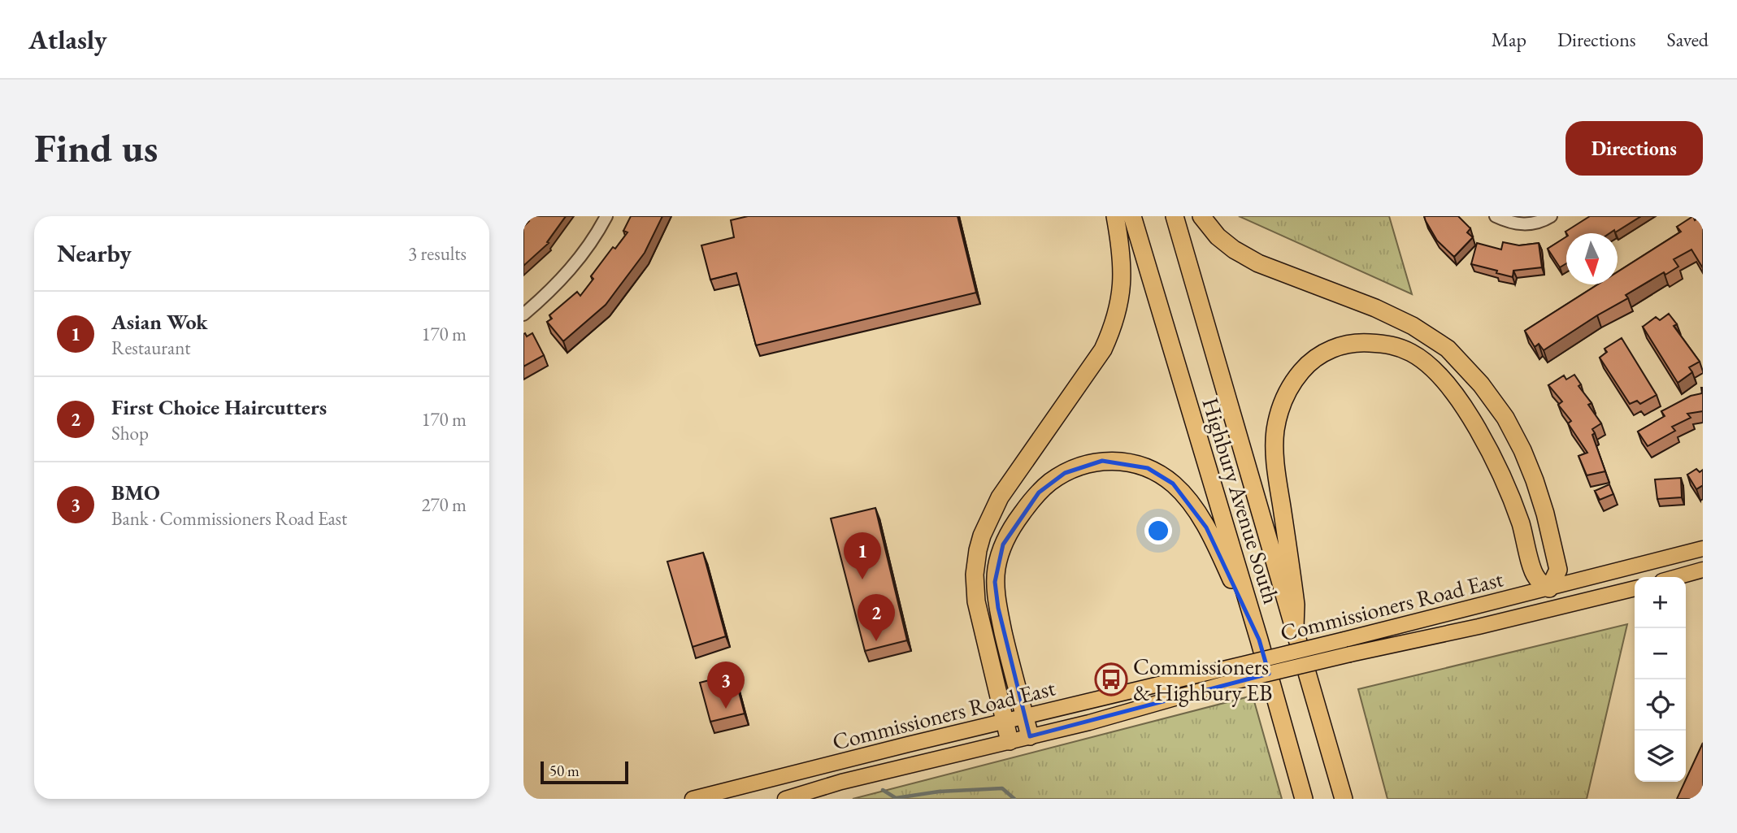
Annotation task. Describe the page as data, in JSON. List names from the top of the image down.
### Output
{
  "streets": {
    "highway": ["Highbury Avenue South"],
    "main road": ["Commissioners Road East"]
  },
  "places": {
    "bus stop": ["Commissioners & Highbury EB"]
  },
  "scale_bar": "50 m",
  "north": "bottom",
  "page": {
    "header": "Atlasly",
    "nav": ["Map", "Directions", "Saved"],
    "buttons": "Directions",
    "title": "Find us",
    "heading": ["Nearby", "3 results"],
    "list": [
      {
        "mark": "1",
        "name": "Asian Wok",
        "note": "Restaurant",
        "value": "170 m"
      },
      {
        "mark": "2",
        "name": "First Choice Haircutters",
        "note": "Shop",
        "value": "170 m"
      },
      {
        "mark": "3",
        "name": "BMO",
        "note": "Bank · Commissioners Road East",
        "value": "270 m"
      }
    ],
    "pins": ["1", "2", "3"],
    "map_buttons": ["+", "−"],
    "scale": "50 m"
  }
}
